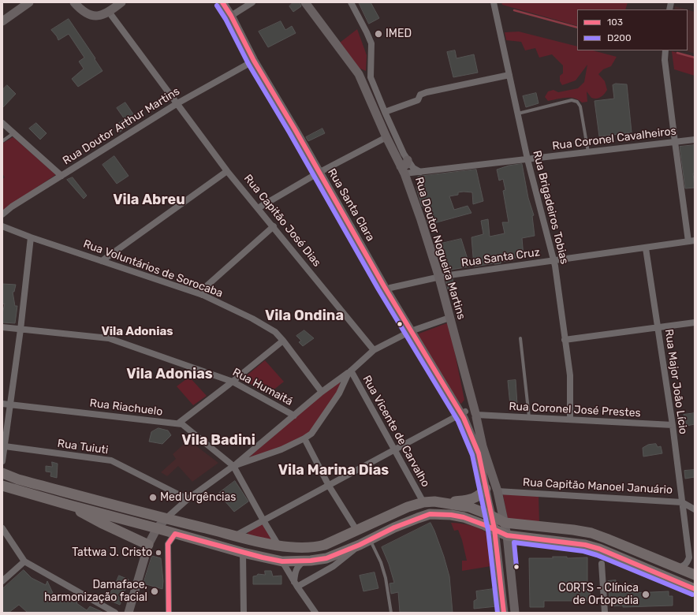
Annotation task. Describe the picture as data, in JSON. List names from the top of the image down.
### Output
{
  "streets": {
    "main road": ["Rua Santa Clara", "Rua Doutor Nogueira Martins"],
    "street": [
      "Rua Doutor Arthur Martins",
      "Rua Coronel Cavalheiros",
      "Rua Brigadeiros Tobias",
      "Rua Capitão José Dias",
      "Rua Santa Cruz",
      "Rua Voluntários de Sorocaba",
      "Rua Major João Lício",
      "Rua Humaitá",
      "Rua Riachuelo",
      "Rua Coronel José Prestes",
      "Rua Vicente de Carvalho",
      "Rua Tuiuti",
      "Rua Capitão Manoel Januário"
    ]
  },
  "crossings": [
    ["Rua Doutor Arthur Martins", "Rua Santa Clara"],
    ["Rua Doutor Arthur Martins", "Rua Capitão José Dias"],
    ["Rua Coronel Cavalheiros", "Rua Brigadeiros Tobias"],
    ["Rua Coronel Cavalheiros", "Rua Doutor Nogueira Martins"],
    ["Rua Santa Clara", "Rua Santa Cruz"],
    ["Rua Brigadeiros Tobias", "Rua Santa Cruz"],
    ["Rua Brigadeiros Tobias", "Rua Coronel José Prestes"],
    ["Rua Doutor Nogueira Martins", "Rua Santa Cruz"],
    ["Rua Doutor Nogueira Martins", "Rua Coronel José Prestes"],
    ["Rua Doutor Nogueira Martins", "Rua Capitão Manoel Januário"],
    ["Rua Santa Cruz", "Rua Major João Lício"],
    ["Rua Major João Lício", "Rua Coronel José Prestes"],
    ["Rua Major João Lício", "Rua Capitão Manoel Januário"]
  ],
  "districts": [
    "Vila Abreu",
    "Vila Ondina",
    "Vila Adonias",
    "Vila Adonias",
    "Vila Badini",
    "Vila Marina Dias"
  ],
  "places": [
    "IMED",
    "Med Urgências",
    "Tattwa J. Cristo",
    "Damaface, harmonização facial",
    "CORTS - Clínica de Ortopedia"
  ],
  "lines": ["transit line 103", "transit line D200"],
  "legend": ["103", "D200"]
}
